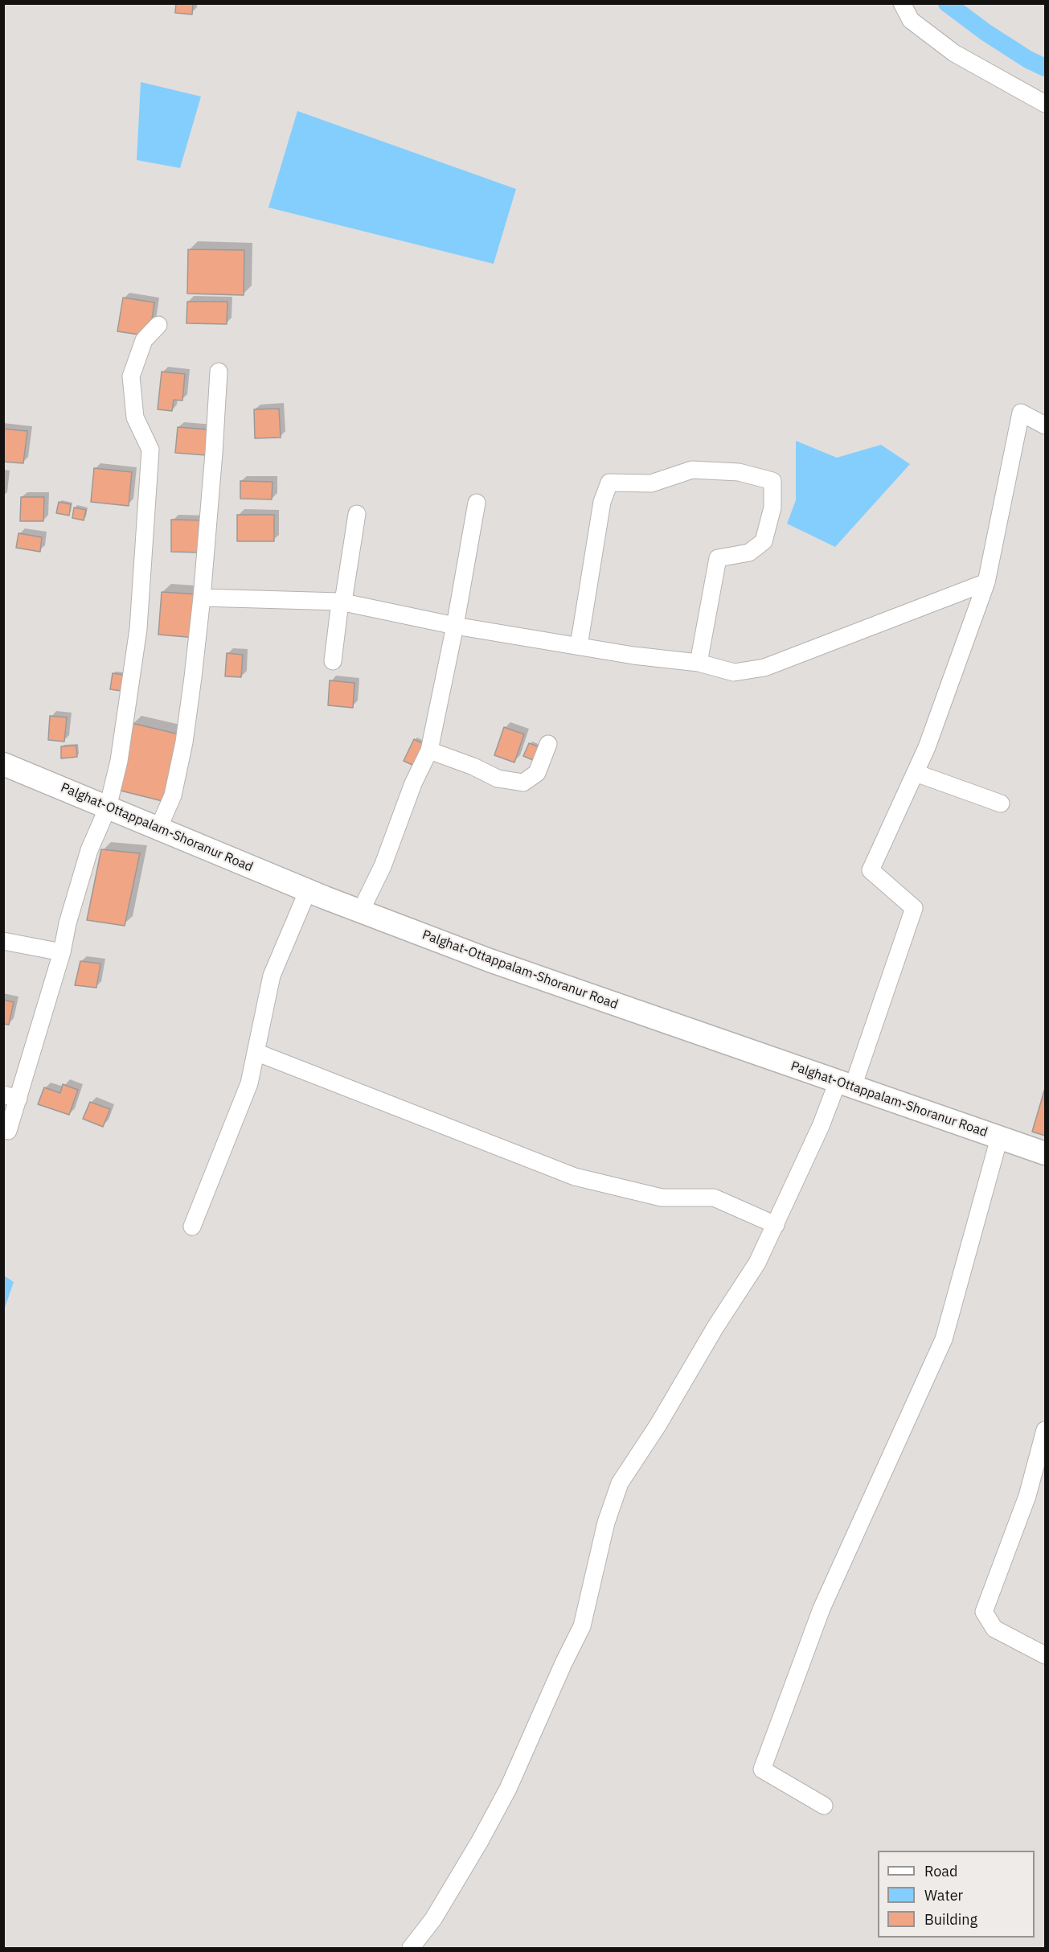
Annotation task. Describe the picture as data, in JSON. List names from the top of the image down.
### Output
{
  "streets": {
    "main road": ["Palghat-Ottappalam-Shoranur Road"]
  },
  "legend": ["Road", "Water", "Building"]
}
